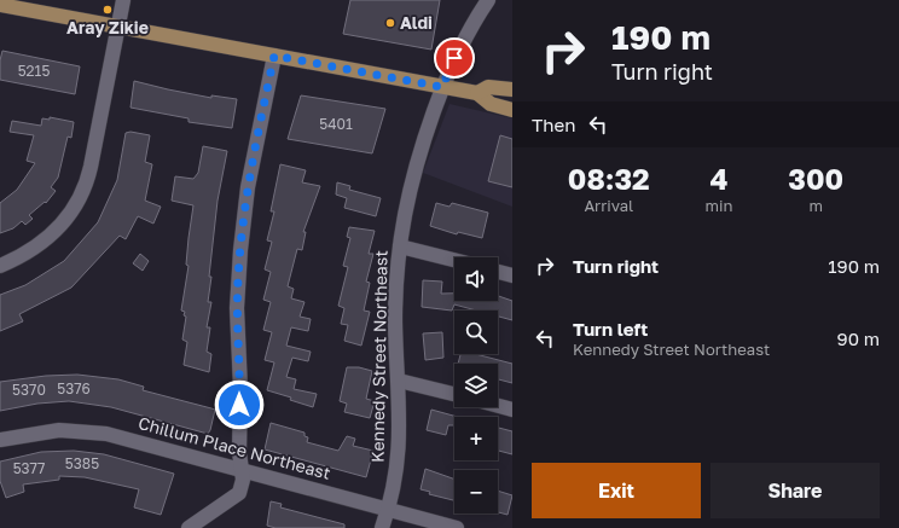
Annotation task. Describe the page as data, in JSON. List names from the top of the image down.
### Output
{
  "streets": {
    "street": ["Kennedy Street Northeast", "Chillum Place Northeast"]
  },
  "crossings": [
    ["Kennedy Street Northeast", "Chillum Place Northeast"]
  ],
  "places": ["Aray Zikie", "Aldi"],
  "house_numbers": [
    "5215",
    "5401",
    "5376",
    "5370",
    "5385",
    "5377"
  ],
  "page": {
    "turn": ["190 m", "Turn right"],
    "then": "Then",
    "eta": [
      "08:32",
      "Arrival",
      "4",
      "min",
      "300",
      "m"
    ],
    "list": [
      {
        "name": "Turn right",
        "value": "190 m"
      },
      {
        "name": "Turn left",
        "note": "Kennedy Street Northeast",
        "value": "90 m"
      }
    ],
    "map_buttons": ["+", "−"],
    "buttons": ["Exit", "Share"]
  }
}
